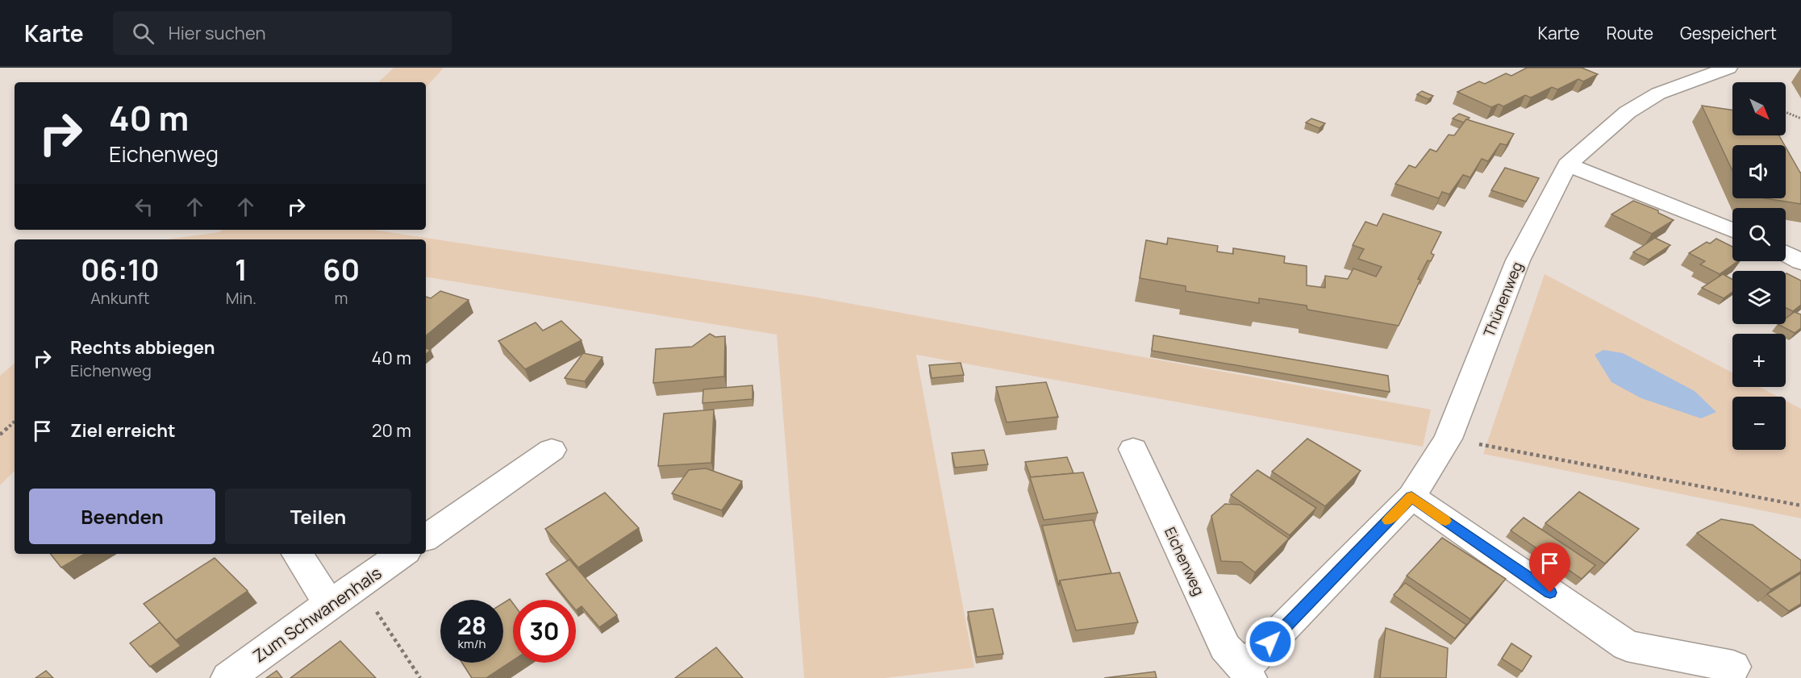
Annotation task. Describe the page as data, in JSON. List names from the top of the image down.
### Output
{
  "streets": {
    "street": ["Thünenweg", "Eichenweg", "Zum Schwanenhals"]
  },
  "crossings": [
    ["Thünenweg", "Eichenweg"]
  ],
  "north": "bottom right",
  "page": {
    "header": "Karte",
    "search": "Hier suchen",
    "nav": ["Karte", "Route", "Gespeichert"],
    "map_buttons": ["+", "−"],
    "turn": ["40 m", "Eichenweg"],
    "eta": [
      "06:10",
      "Ankunft",
      "1",
      "Min.",
      "60",
      "m"
    ],
    "list": [
      {
        "name": "Rechts abbiegen",
        "note": "Eichenweg",
        "value": "40 m"
      },
      {
        "name": "Ziel erreicht",
        "value": "20 m"
      }
    ],
    "buttons": ["Beenden", "Teilen"],
    "speed": "28 km/h",
    "limit": "30"
  }
}
